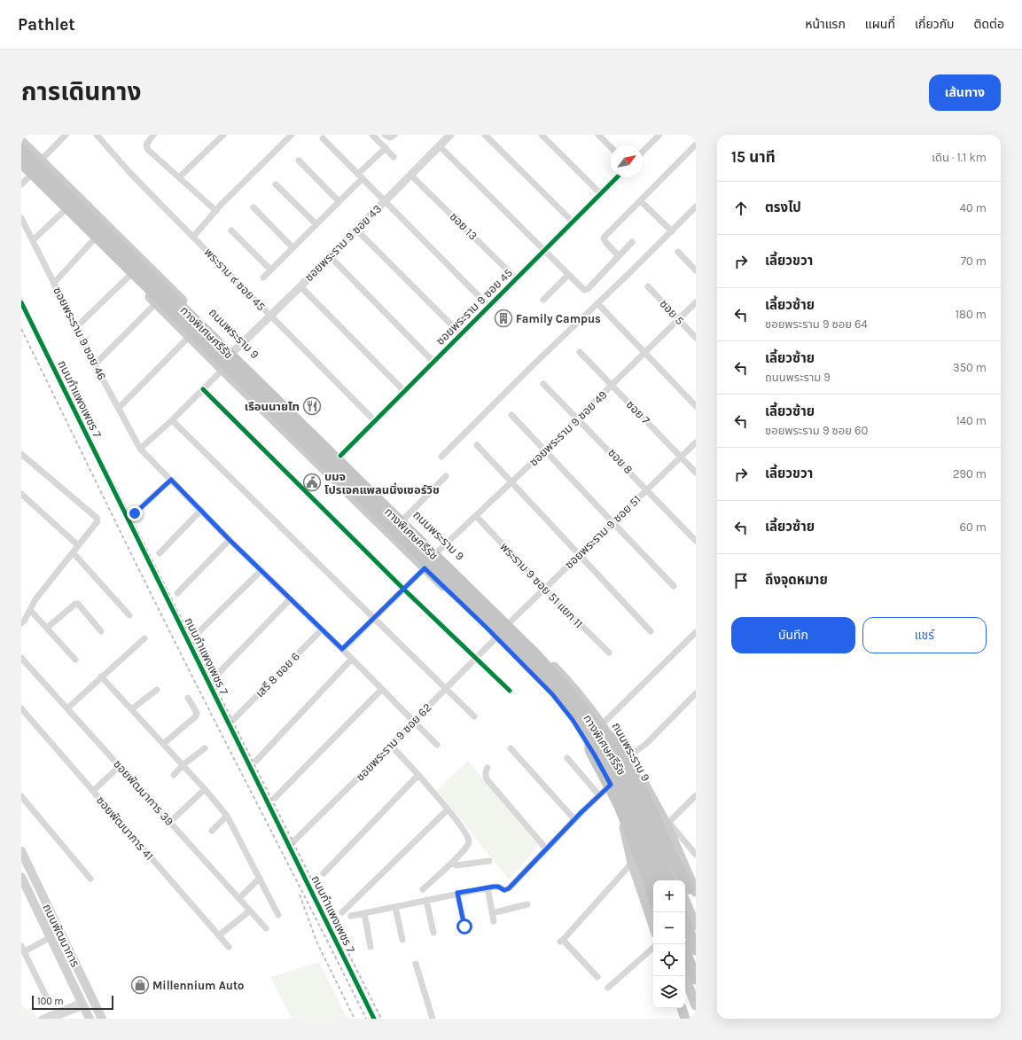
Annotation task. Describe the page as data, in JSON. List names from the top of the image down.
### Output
{
  "streets": {
    "highway": ["ทางพิเศษศรีรัช"],
    "main road": ["ถนนพระราม 9", "ถนนพัฒนาการ"],
    "street": [
      "ซอย 13",
      "ซอยพระราม 9 ซอย 43",
      "พระราม ๙ ซอย 45",
      "ซอยพระราม 9 ซอย 45",
      "ซอย 5",
      "ซอยพระราม 9 ซอย 46",
      "ถนนกำแพงเพชร 7",
      "ซอย 7",
      "ซอยพระราม 9 ซอย 49",
      "ซอย 8",
      "ซอยพระราม 9 ซอย 51",
      "พระราม 9 ซอย 51 แยก 11",
      "เสรี 8 ซอย 6",
      "ซอยพระราม 9 ซอย 62",
      "ซอยพัฒนาการ 39",
      "ซอยพัฒนาการ 41"
    ]
  },
  "crossings": [
    ["ซอย 13", "ซอยพระราม 9 ซอย 43"],
    ["ซอย 13", "ซอยพระราม 9 ซอย 45"],
    ["ซอยพระราม 9 ซอย 43", "พระราม ๙ ซอย 45"],
    ["ซอยพระราม 9 ซอย 43", "ถนนพระราม 9"],
    ["พระราม ๙ ซอย 45", "ซอยพระราม 9 ซอย 45"],
    ["ซอยพระราม 9 ซอย 45", "ถนนพระราม 9"],
    ["ซอย 5", "ซอยพระราม 9 ซอย 49"],
    ["ทางพิเศษศรีรัช", "ถนนพระราม 9"],
    ["ซอยพระราม 9 ซอย 46", "เสรี 8 ซอย 6"],
    ["ซอยพระราม 9 ซอย 46", "ซอยพระราม 9 ซอย 62"],
    ["ถนนพระราม 9", "ซอยพระราม 9 ซอย 49"],
    ["ถนนพระราม 9", "ซอยพระราม 9 ซอย 51"],
    ["ถนนกำแพงเพชร 7", "ซอยพระราม 9 ซอย 62"],
    ["ซอย 7", "ซอยพระราม 9 ซอย 49"],
    ["ซอย 7", "ซอยพระราม 9 ซอย 51"],
    ["ซอยพระราม 9 ซอย 49", "ซอย 8"],
    ["ซอยพระราม 9 ซอย 49", "พระราม 9 ซอย 51 แยก 11"],
    ["ซอย 8", "ซอยพระราม 9 ซอย 51"],
    ["ซอยพระราม 9 ซอย 51", "พระราม 9 ซอย 51 แยก 11"]
  ],
  "places": {
    "building": ["Family Campus"],
    "restaurant": ["เรือนนายไท"],
    "public building": ["บมจ โปรเจคแพลนนิ่งเซอร์วิช"],
    "shop": ["Millennium Auto"]
  },
  "scale_bar": "100 m",
  "north": "top right",
  "page": {
    "header": "Pathlet",
    "nav": [
      "หน้าแรก",
      "แผนที่",
      "เกี่ยวกับ",
      "ติดต่อ"
    ],
    "title": "การเดินทาง",
    "buttons": [
      "เส้นทาง",
      ["บันทึก", "แชร์"]
    ],
    "heading": ["15 นาที", "เดิน · 1.1 km"],
    "list": [
      ["ตรงไป", "40 m"],
      ["เลี้ยวขวา", "70 m"],
      ["เลี้ยวซ้าย", "ซอยพระราม 9 ซอย 64", "180 m"],
      ["เลี้ยวซ้าย", "ถนนพระราม 9", "350 m"],
      ["เลี้ยวซ้าย", "ซอยพระราม 9 ซอย 60", "140 m"],
      ["เลี้ยวขวา", "290 m"],
      ["เลี้ยวซ้าย", "60 m"],
      "ถึงจุดหมาย"
    ],
    "map_buttons": ["+", "−"],
    "scale": "100 m"
  }
}
